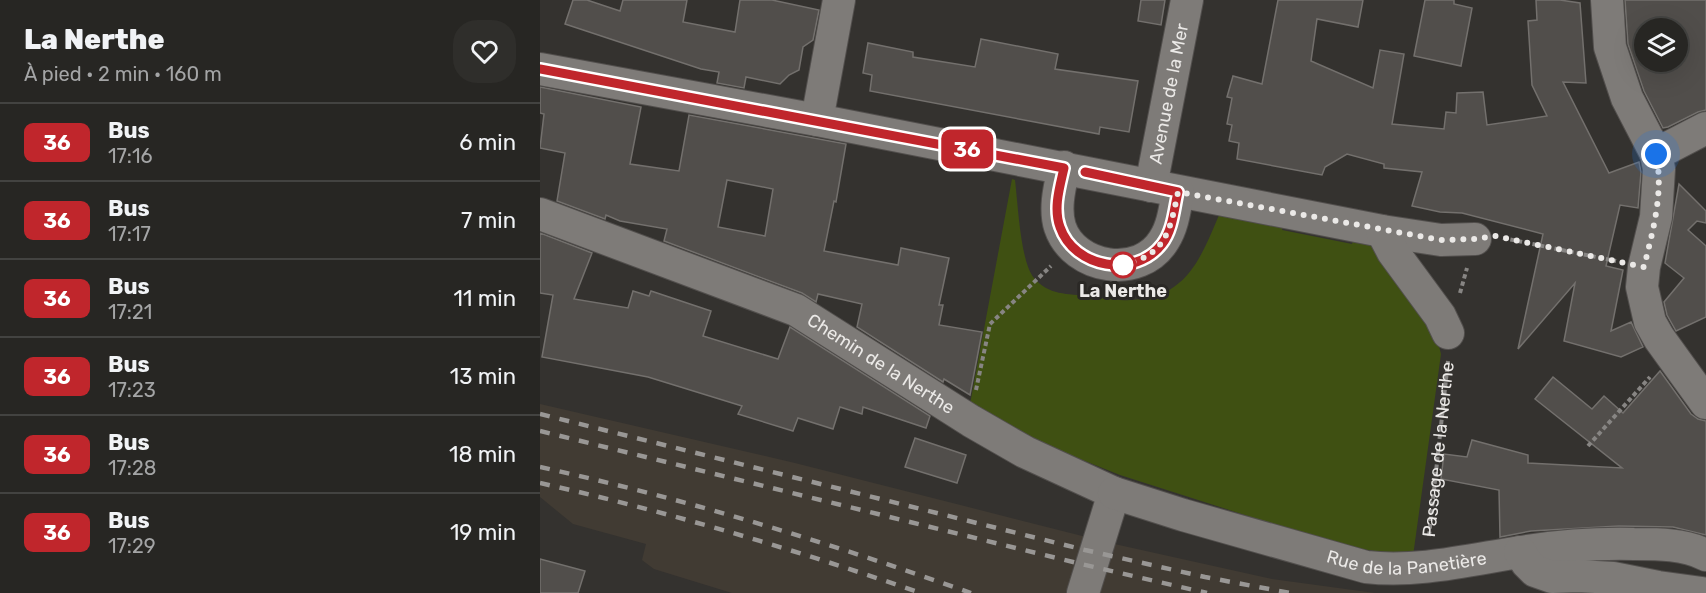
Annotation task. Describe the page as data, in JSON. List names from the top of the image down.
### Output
{
  "streets": {
    "street": ["Avenue de la Mer", "Chemin de la Nerthe", "Rue de la Panetière"],
    "path": ["Passage de la Nerthe"]
  },
  "crossings": [
    ["Chemin de la Nerthe", "Rue de la Panetière"],
    ["Passage de la Nerthe", "Rue de la Panetière"]
  ],
  "places": ["La Nerthe"],
  "lines": ["bus line 36"],
  "page": {
    "heading": ["La Nerthe", "À pied · 2 min · 160 m"],
    "on_map": "36",
    "list": [
      {
        "mark": "36",
        "name": "Bus",
        "note": "17:16",
        "value": "6 min"
      },
      {
        "mark": "36",
        "name": "Bus",
        "note": "17:17",
        "value": "7 min"
      },
      {
        "mark": "36",
        "name": "Bus",
        "note": "17:21",
        "value": "11 min"
      },
      {
        "mark": "36",
        "name": "Bus",
        "note": "17:23",
        "value": "13 min"
      },
      {
        "mark": "36",
        "name": "Bus",
        "note": "17:28",
        "value": "18 min"
      },
      {
        "mark": "36",
        "name": "Bus",
        "note": "17:29",
        "value": "19 min"
      }
    ]
  }
}
